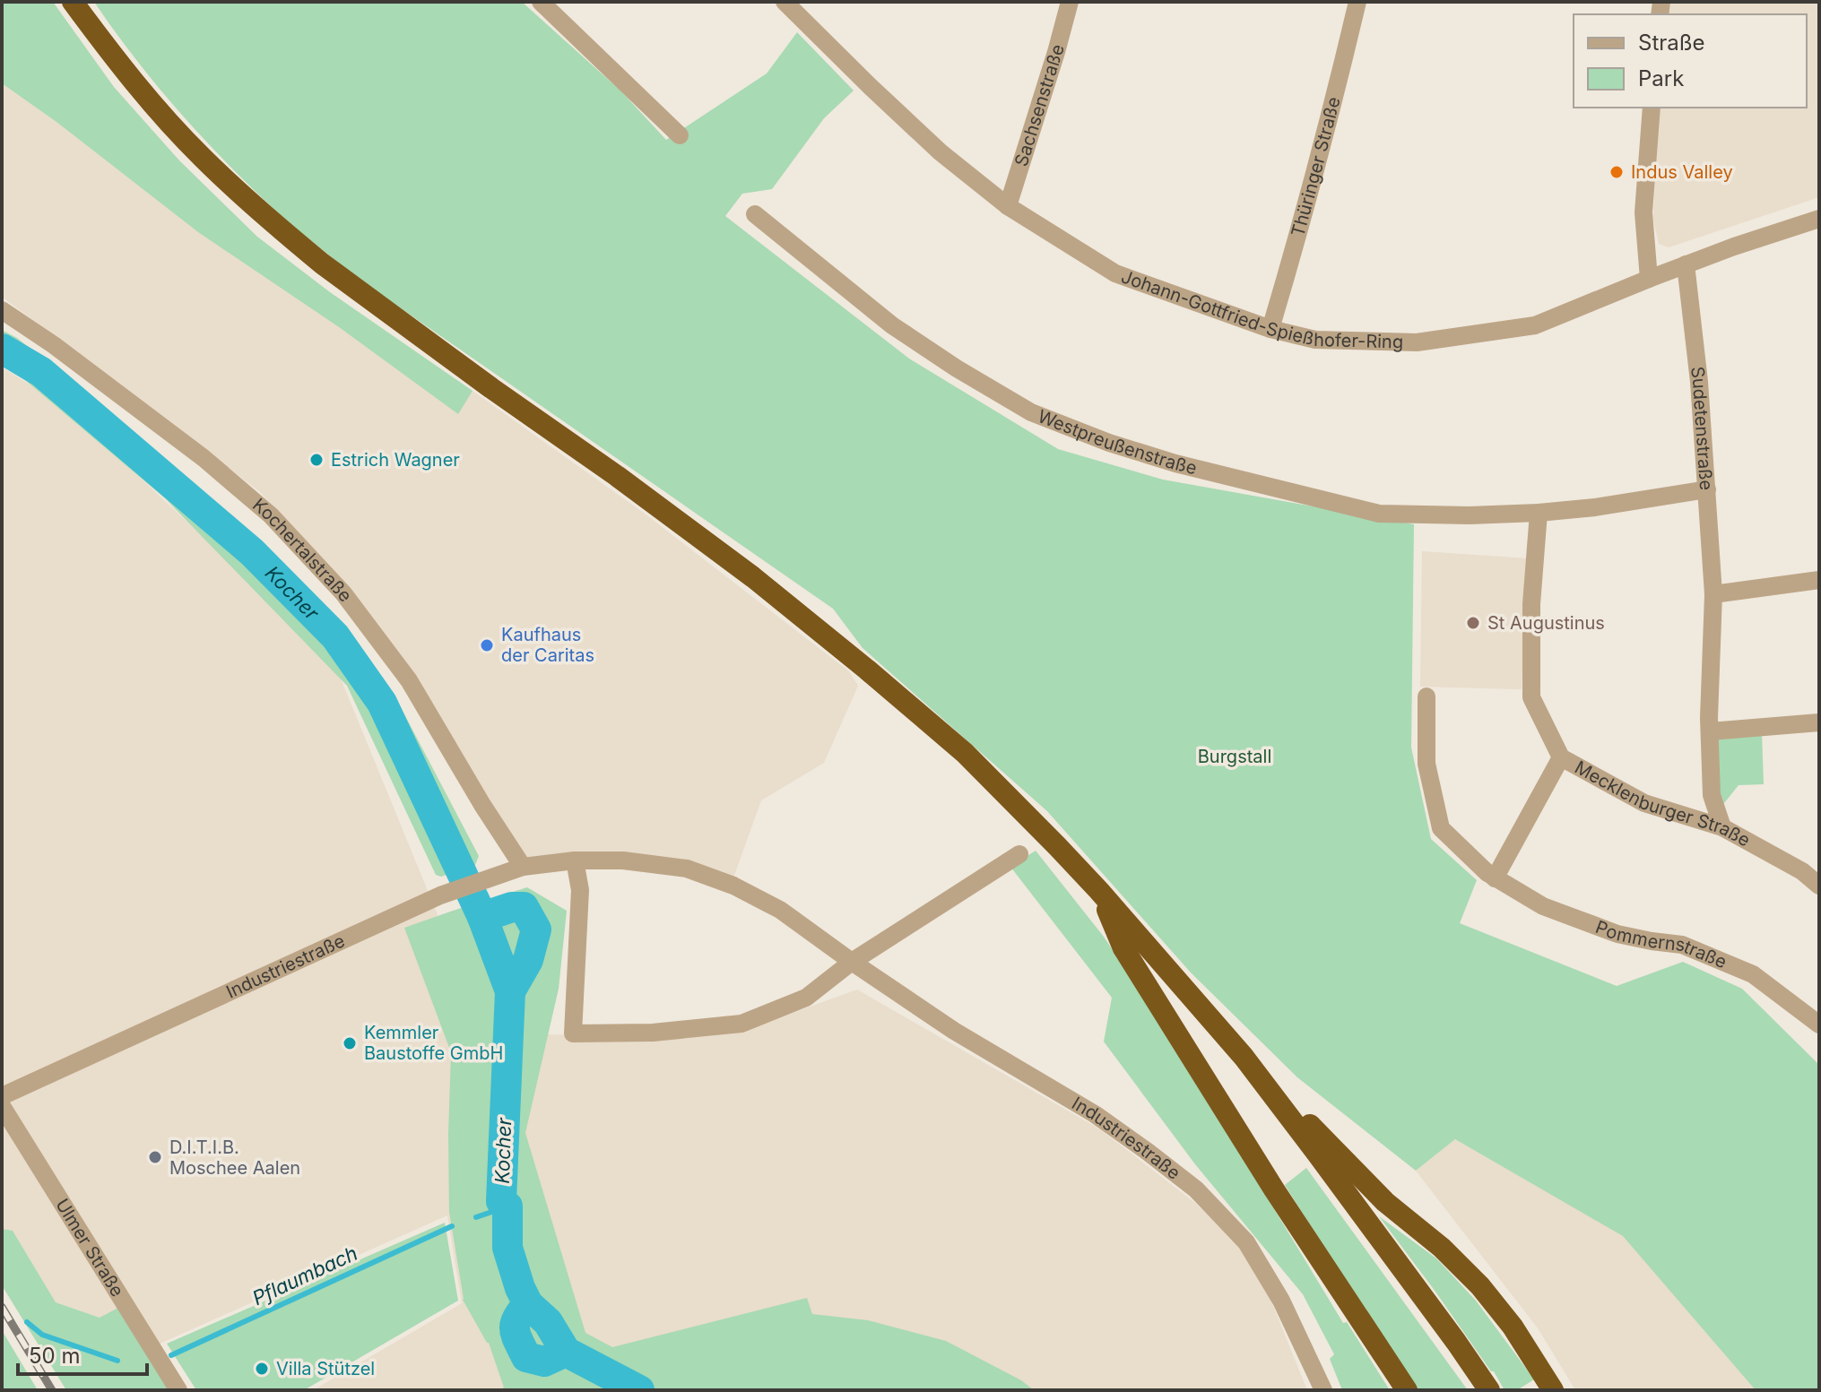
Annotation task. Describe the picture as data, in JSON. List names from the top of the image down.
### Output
{
  "streets": {
    "street": [
      "Sachsenstraße",
      "Thüringer Straße",
      "Johann-Gottfried-Spießhofer-Ring",
      "Sudetenstraße",
      "Westpreußenstraße",
      "Kochertalstraße",
      "Mecklenburger Straße",
      "Pommernstraße",
      "Industriestraße",
      "Ulmer Straße"
    ]
  },
  "crossings": [
    ["Sachsenstraße", "Johann-Gottfried-Spießhofer-Ring"],
    ["Thüringer Straße", "Johann-Gottfried-Spießhofer-Ring"],
    ["Johann-Gottfried-Spießhofer-Ring", "Sudetenstraße"],
    ["Sudetenstraße", "Westpreußenstraße"],
    ["Sudetenstraße", "Mecklenburger Straße"],
    ["Westpreußenstraße", "Mecklenburger Straße"],
    ["Kochertalstraße", "Industriestraße"]
  ],
  "water": ["Kocher", "Pflaumbach"],
  "parks": ["Burgstall"],
  "places": [
    "Indus Valley",
    "Estrich Wagner",
    "St Augustinus",
    "Kaufhaus der Caritas",
    "Kemmler Baustoffe GmbH",
    "D.I.T.I.B. Moschee Aalen",
    "Villa Stützel"
  ],
  "legend": ["Straße", "Park"],
  "scale_bar": "50 m"
}
